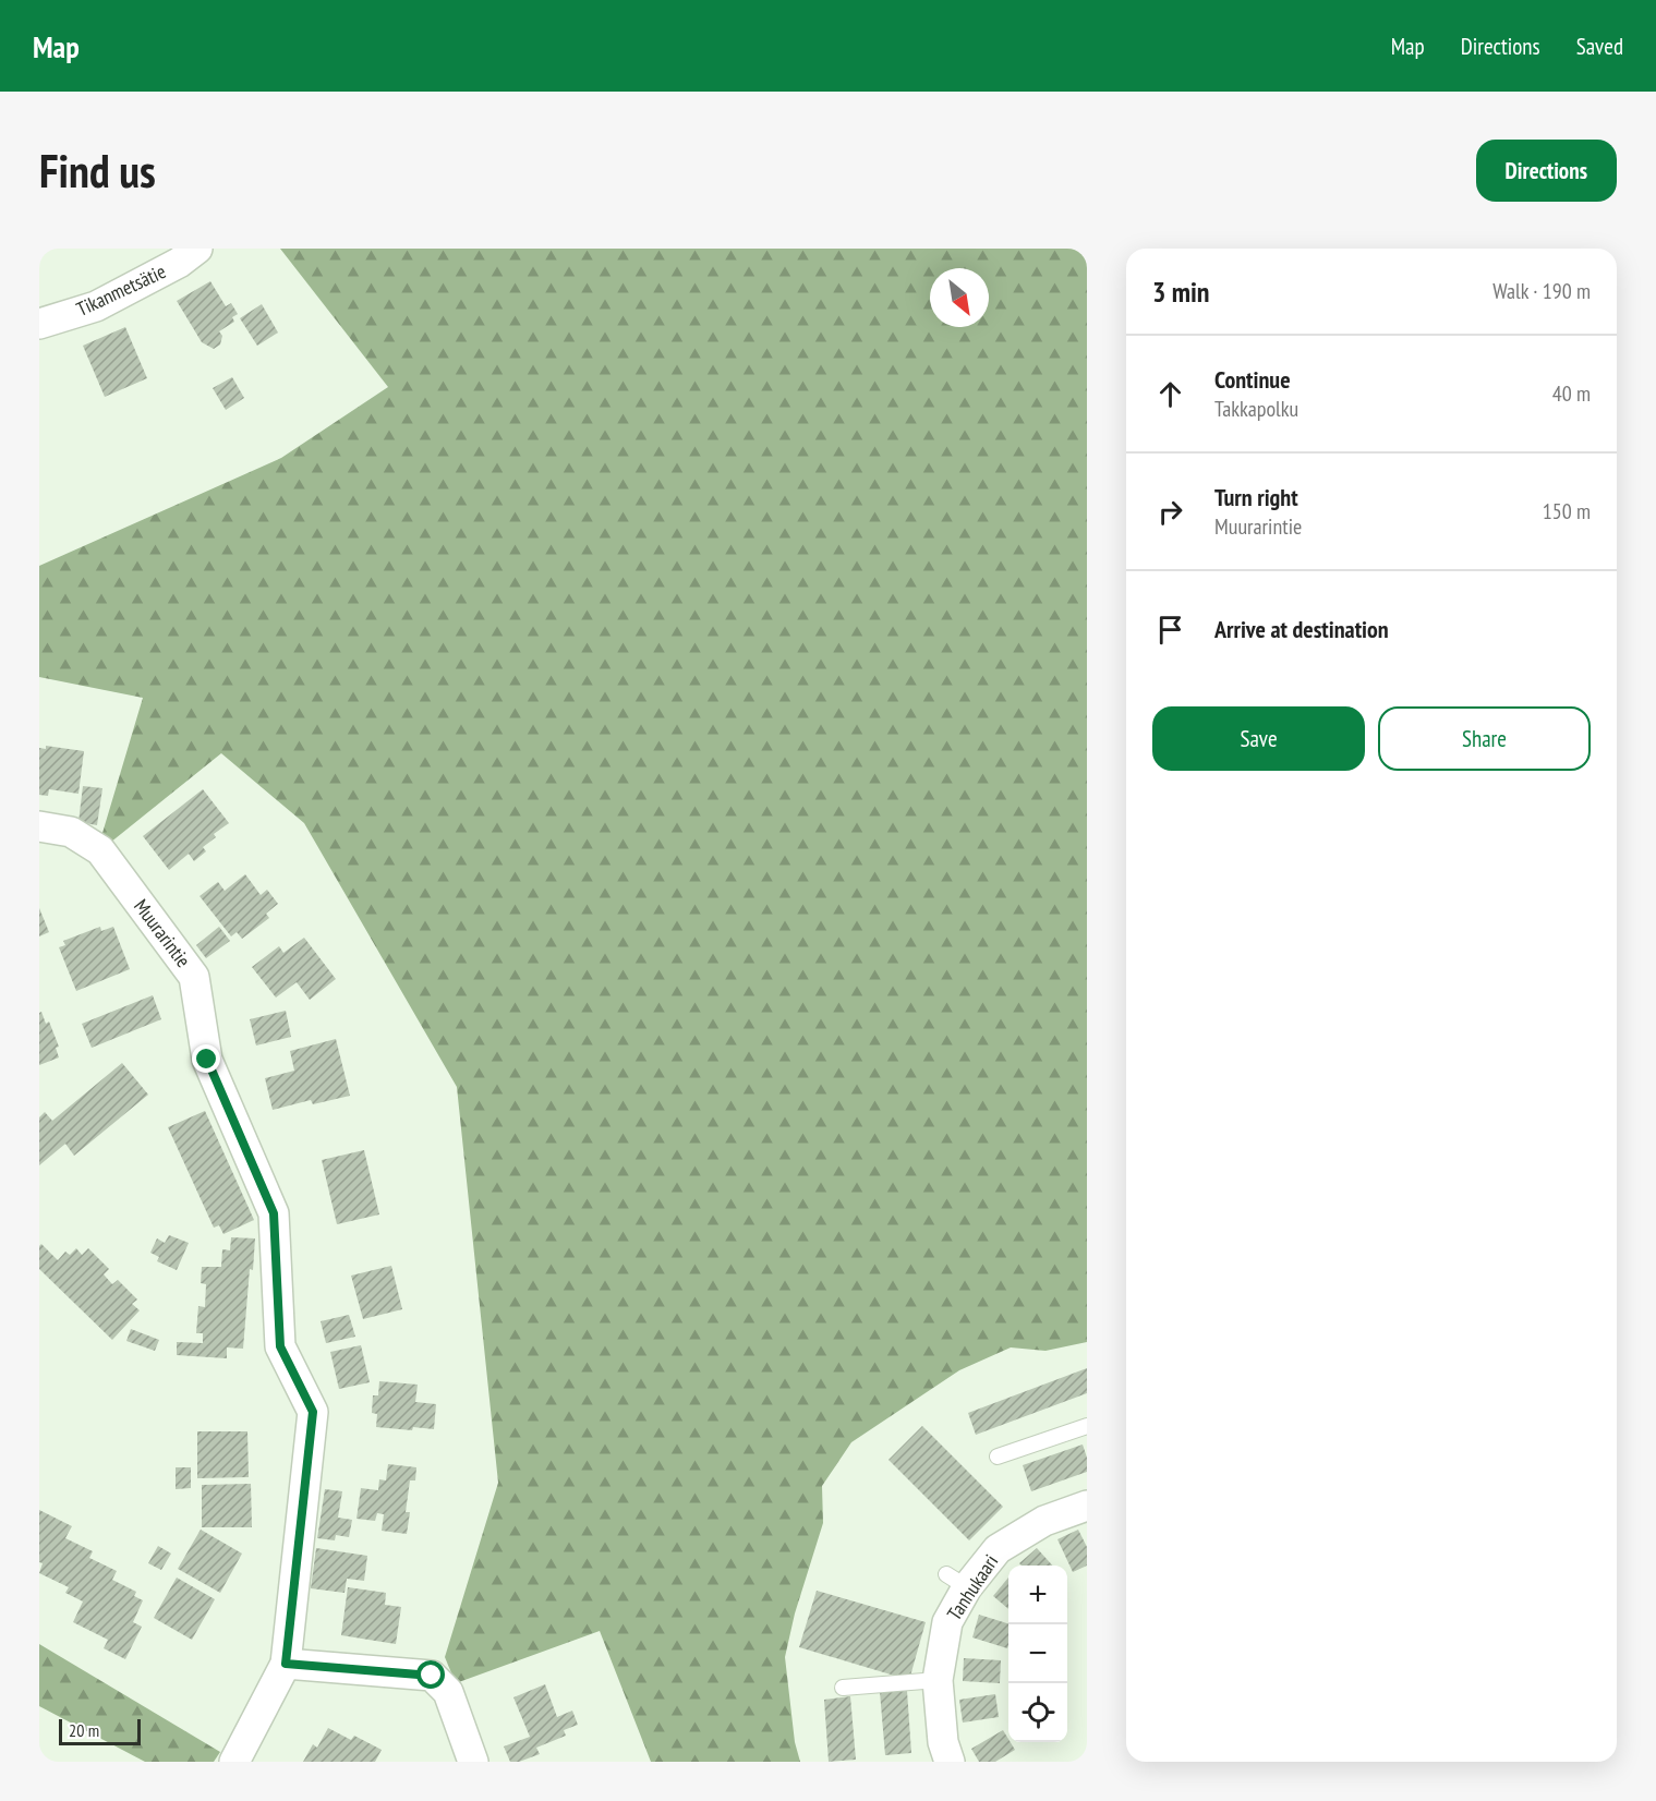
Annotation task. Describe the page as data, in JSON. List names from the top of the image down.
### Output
{
  "streets": {
    "street": ["Tikanmetsätie", "Muurarintie", "Tanhukaari"]
  },
  "scale_bar": "20 m",
  "north": "bottom right",
  "page": {
    "header": "Map",
    "nav": ["Map", "Directions", "Saved"],
    "buttons": [
      "Directions",
      ["Save", "Share"]
    ],
    "title": "Find us",
    "heading": ["3 min", "Walk · 190 m"],
    "list": [
      ["Continue", "Takkapolku", "40 m"],
      ["Turn right", "Muurarintie", "150 m"],
      "Arrive at destination"
    ],
    "map_buttons": ["+", "−"],
    "scale": "20 m"
  }
}
